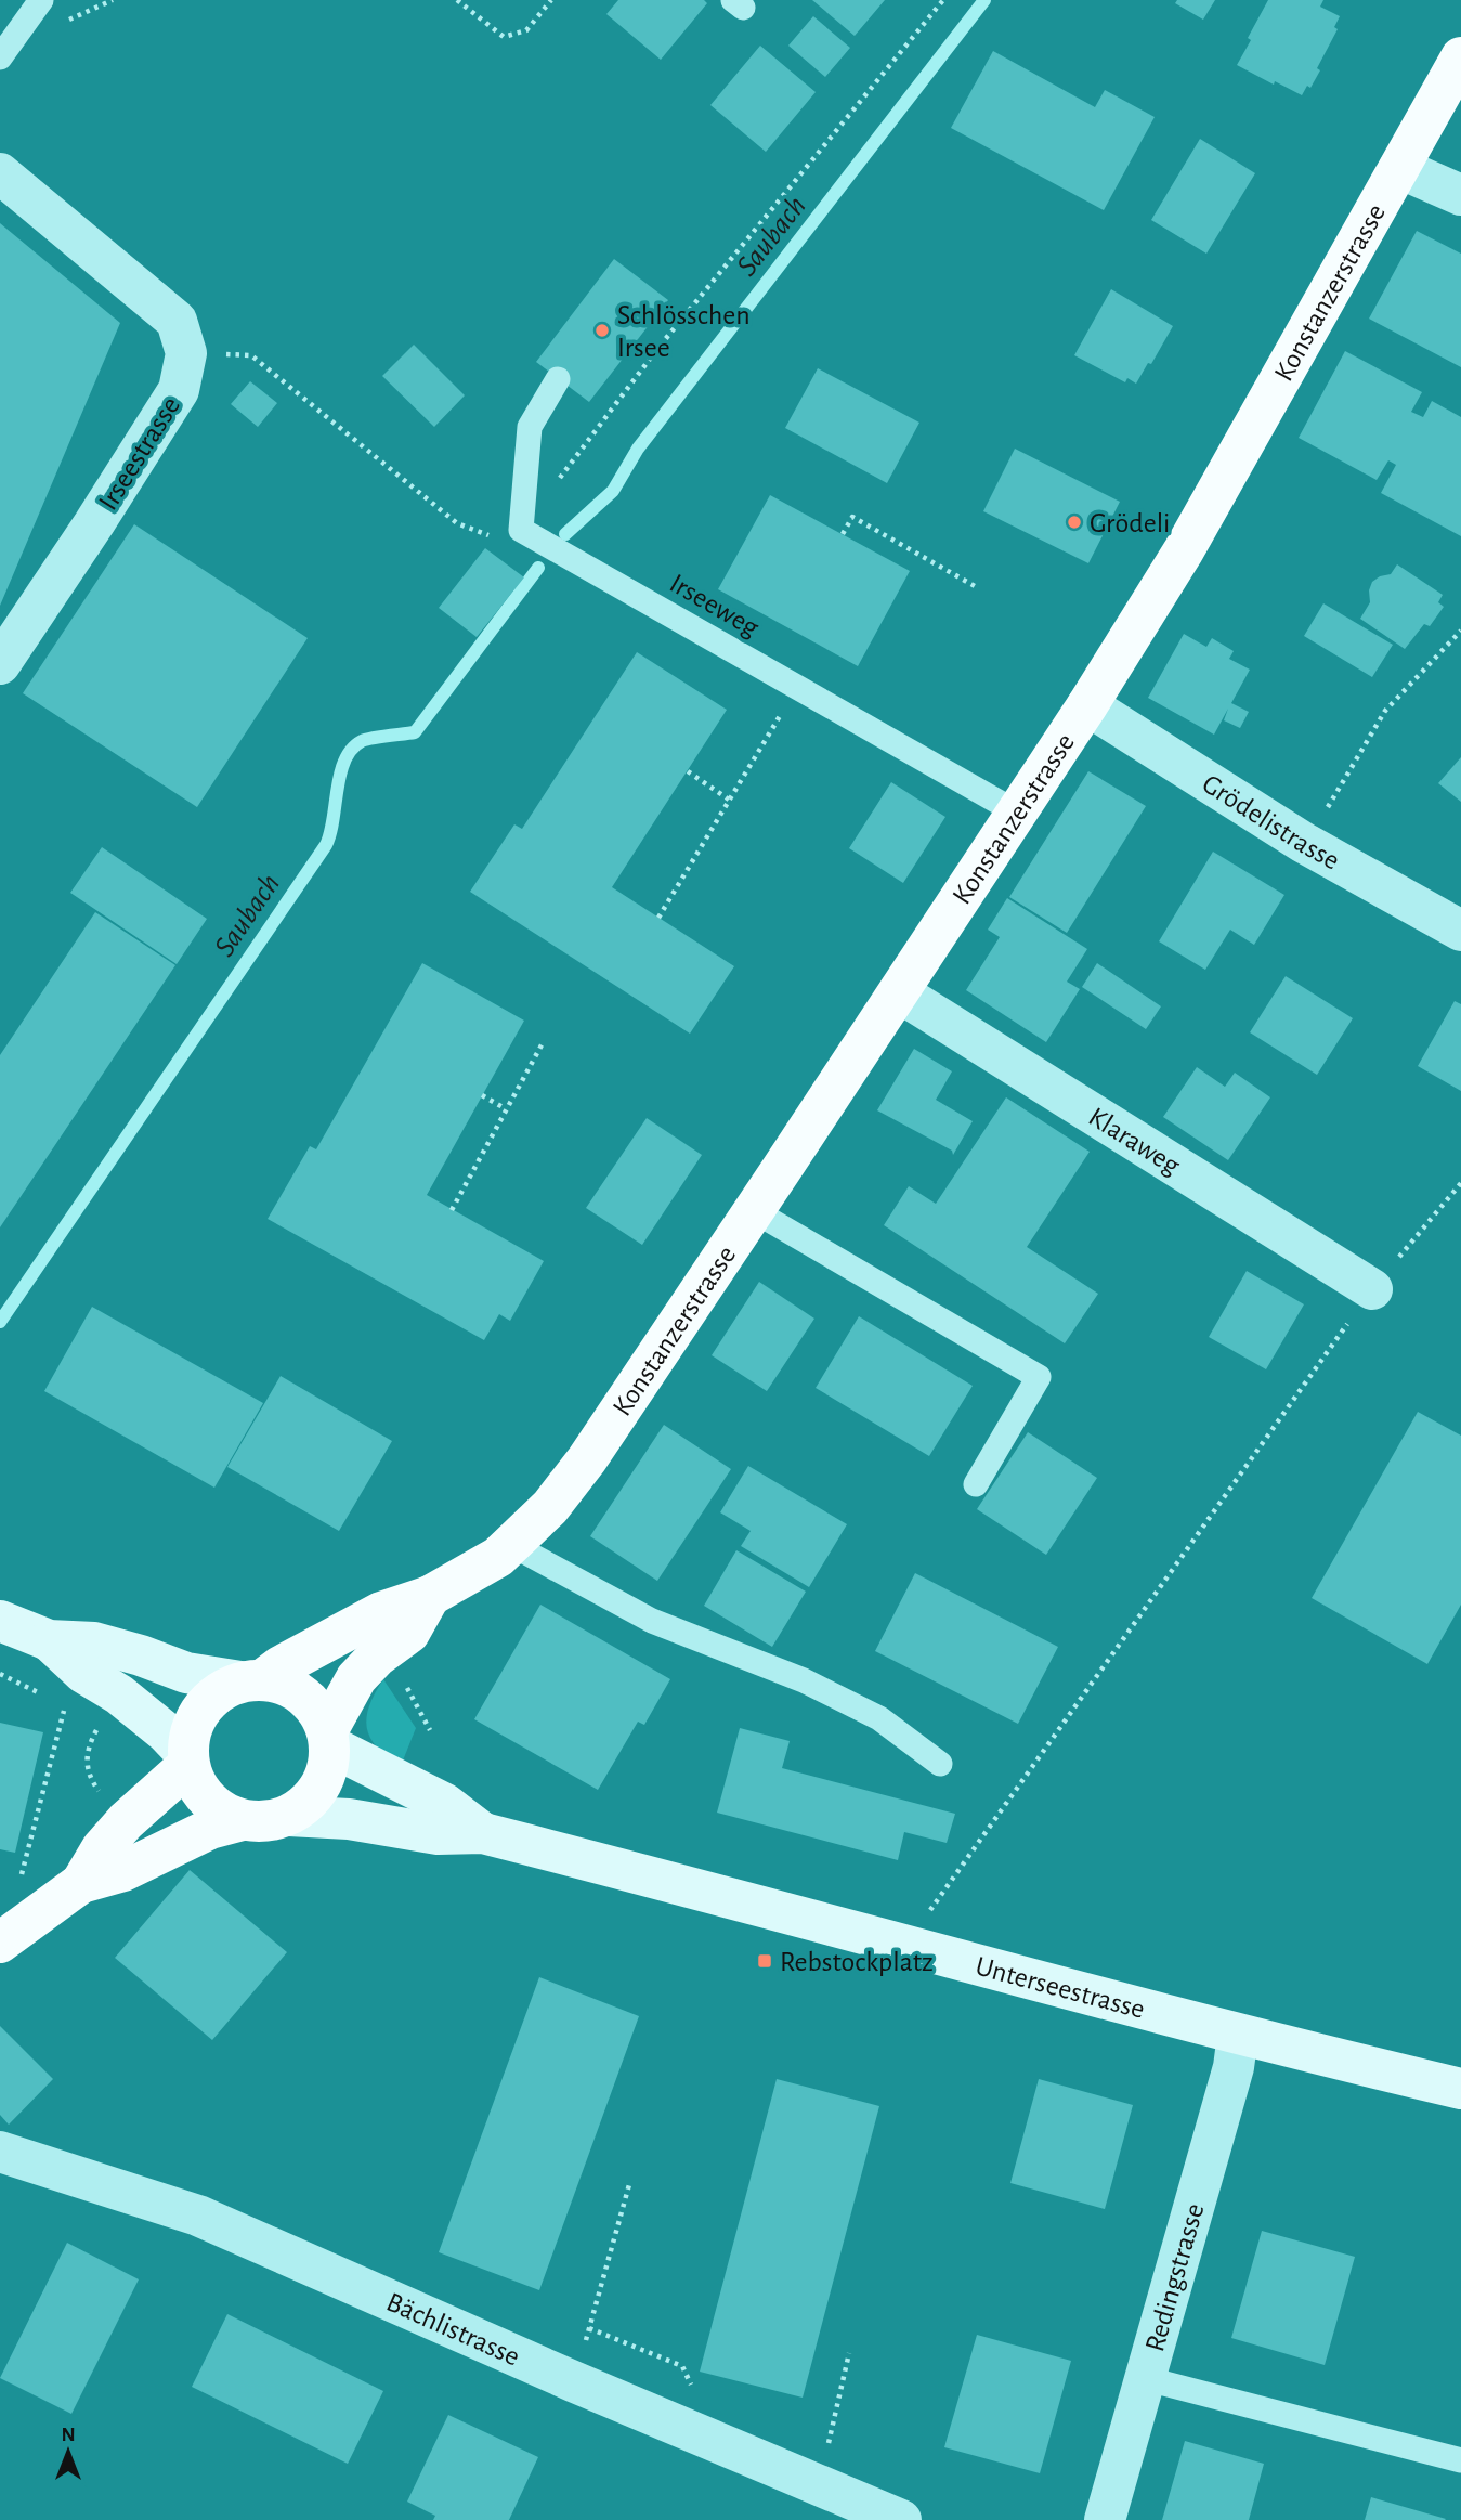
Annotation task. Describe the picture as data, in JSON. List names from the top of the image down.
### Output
{
  "streets": {
    "main road": ["Konstanzerstrasse", "Unterseestrasse"],
    "street": [
      "Irseestrasse",
      "Grödelistrasse",
      "Klaraweg",
      "Redingstrasse",
      "Bächlistrasse"
    ],
    "lane": ["Irseeweg"]
  },
  "crossings": [
    ["Konstanzerstrasse", "Irseeweg"],
    ["Konstanzerstrasse", "Grödelistrasse"],
    ["Konstanzerstrasse", "Klaraweg"],
    ["Konstanzerstrasse", "Unterseestrasse"],
    ["Unterseestrasse", "Redingstrasse"]
  ],
  "water": ["Saubach"],
  "places": {
    "other": ["Schlösschen Irsee", "Grödeli"],
    "transit": ["Rebstockplatz"]
  },
  "north": "top"
}
